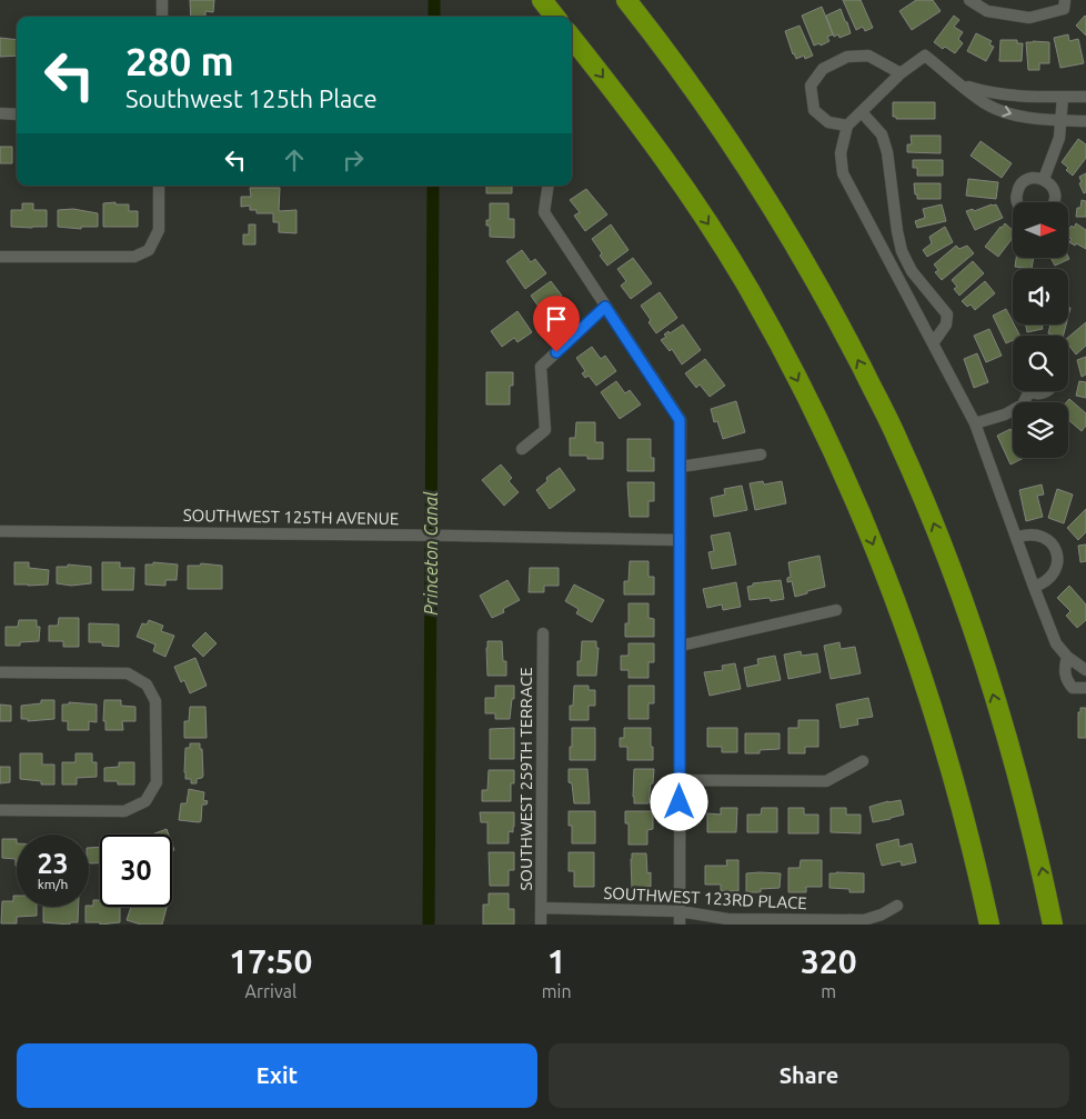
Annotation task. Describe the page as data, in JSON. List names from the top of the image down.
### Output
{
  "streets": {
    "street": ["SOUTHWEST 125TH AVENUE", "SOUTHWEST 259TH TERRACE", "SOUTHWEST 123RD PLACE"]
  },
  "crossings": [
    ["SOUTHWEST 259TH TERRACE", "SOUTHWEST 123RD PLACE"]
  ],
  "water": ["Princeton Canal"],
  "north": "right",
  "page": {
    "turn": ["280 m", "Southwest 125th Place"],
    "speed": "23 km/h",
    "limit": "30",
    "eta": [
      "17:50",
      "Arrival",
      "1",
      "min",
      "320",
      "m"
    ],
    "buttons": ["Exit", "Share"]
  }
}
